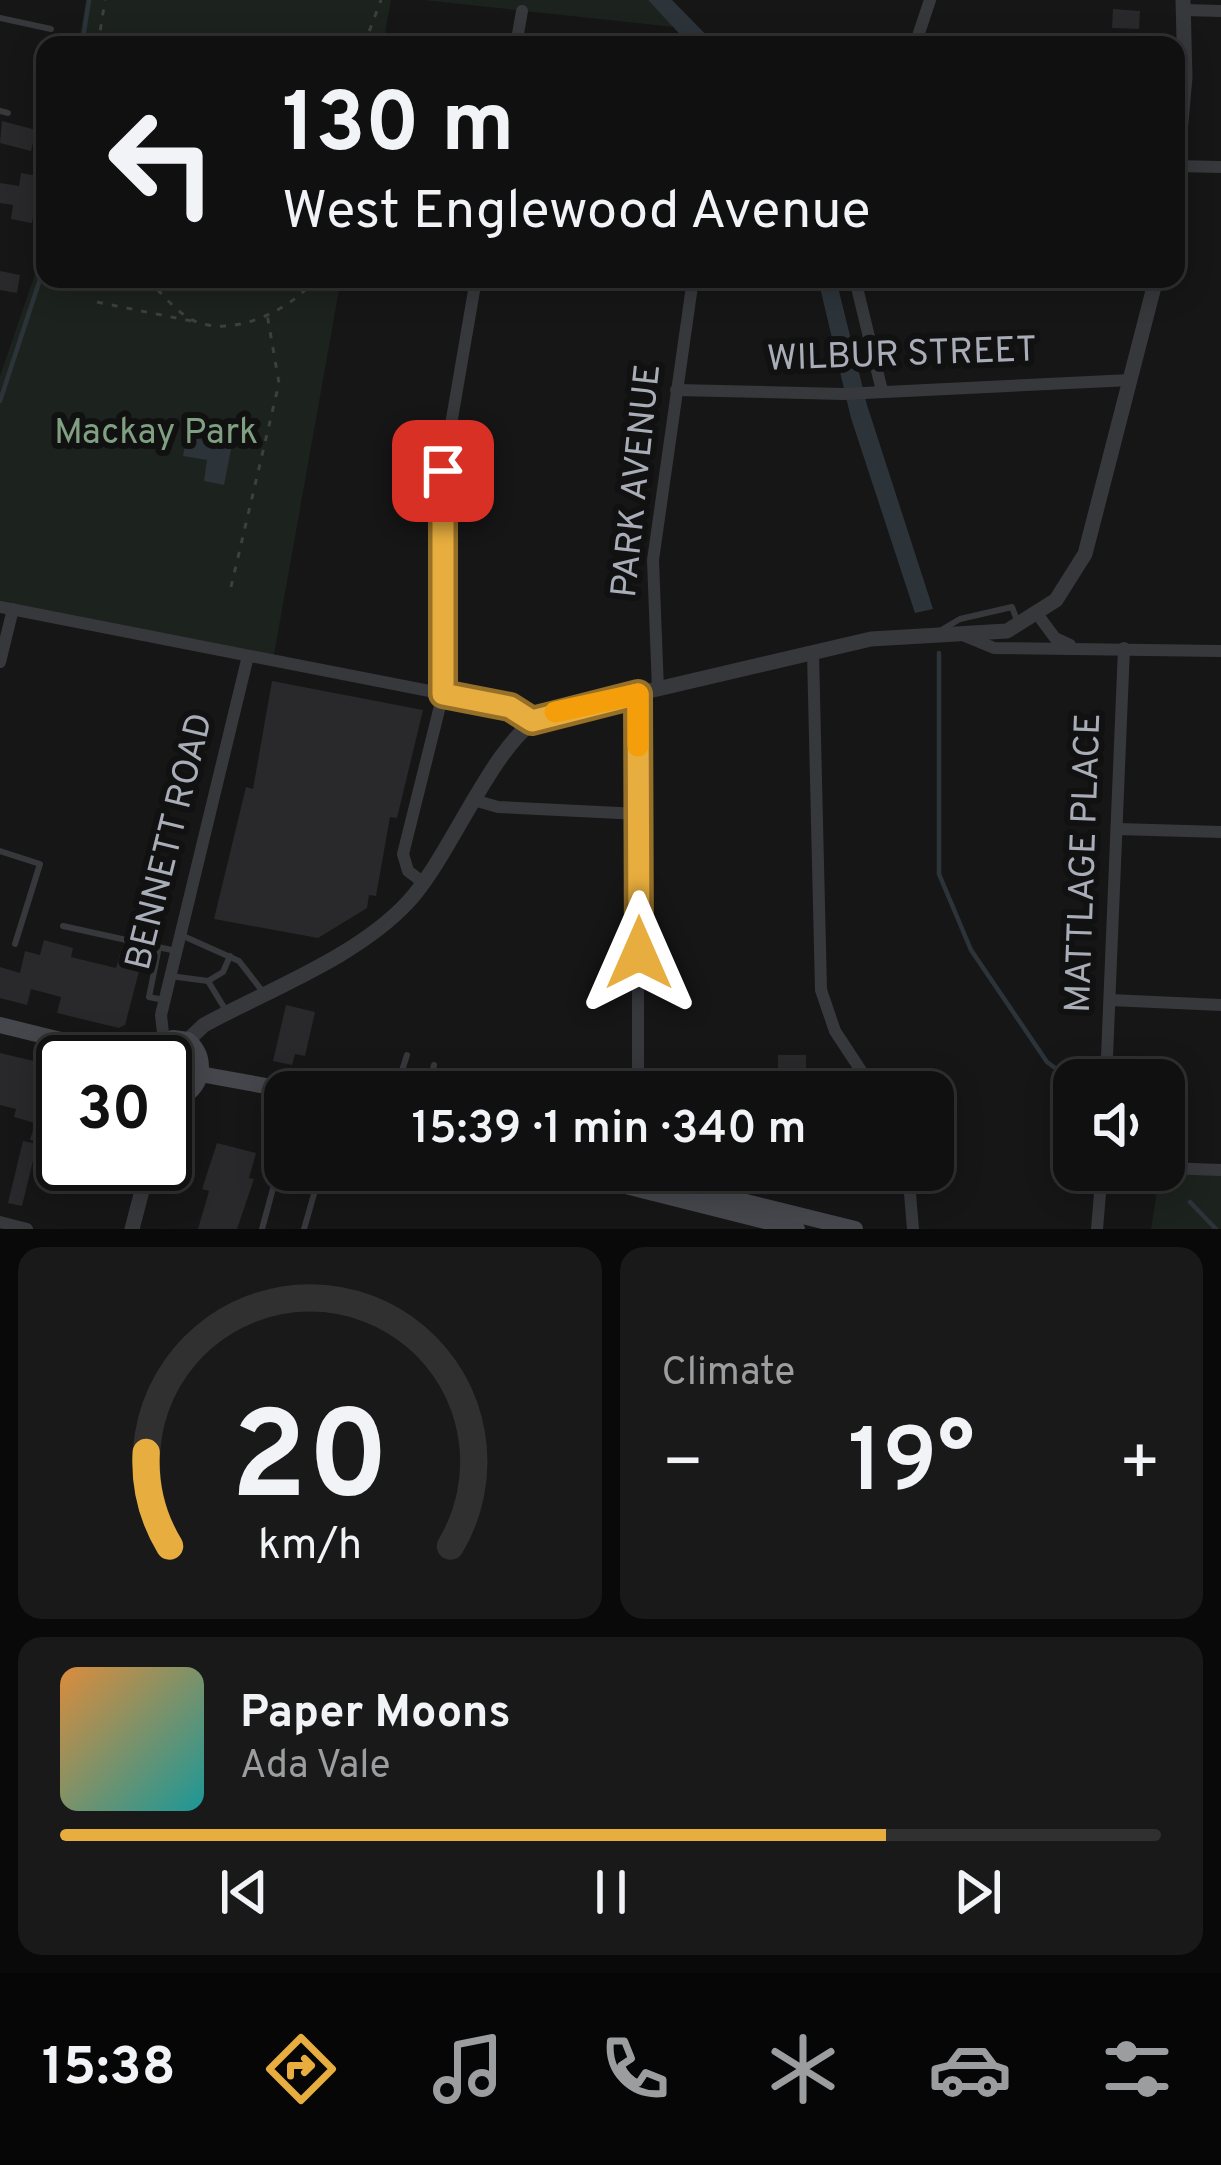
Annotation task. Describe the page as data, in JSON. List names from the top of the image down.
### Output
{
  "streets": {
    "street": [
      "WILBUR STREET",
      "PARK AVENUE",
      "BENNETT ROAD",
      "MATTLAGE PLACE"
    ]
  },
  "crossings": [
    ["WILBUR STREET", "PARK AVENUE"]
  ],
  "parks": ["Mackay Park"],
  "page": {
    "turn": ["130 m", "West Englewood Avenue"],
    "limit": "30",
    "trip": "15:39 · 1 min · 340 m",
    "tile": "Climate",
    "heat": ["−", "19°", "+"],
    "song": ["Paper Moons", "Ada Vale"],
    "tabs": "15:38",
    "gauge": ["20", "km/h"]
  }
}
